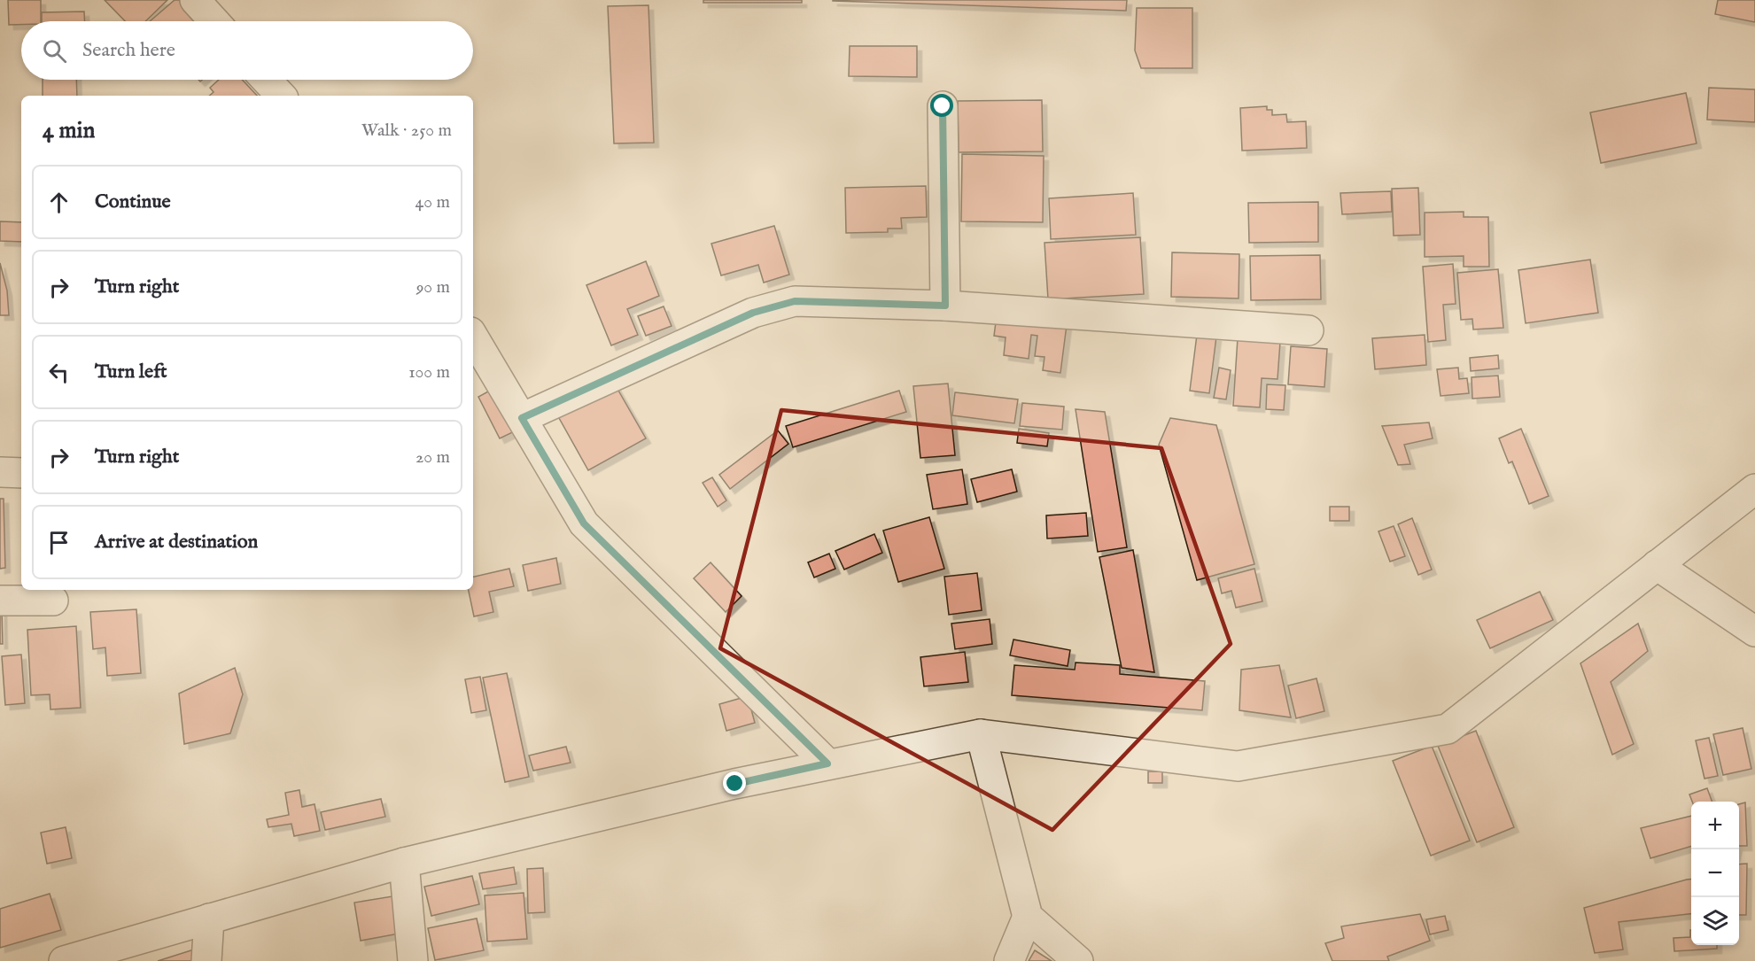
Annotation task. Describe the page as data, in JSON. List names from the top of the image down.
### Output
{
  "page": {
    "search": "Search here",
    "heading": ["4 min", "Walk · 250 m"],
    "list": [
      ["Continue", "40 m"],
      ["Turn right", "90 m"],
      ["Turn left", "100 m"],
      ["Turn right", "20 m"],
      "Arrive at destination"
    ],
    "map_buttons": ["+", "−"]
  }
}
